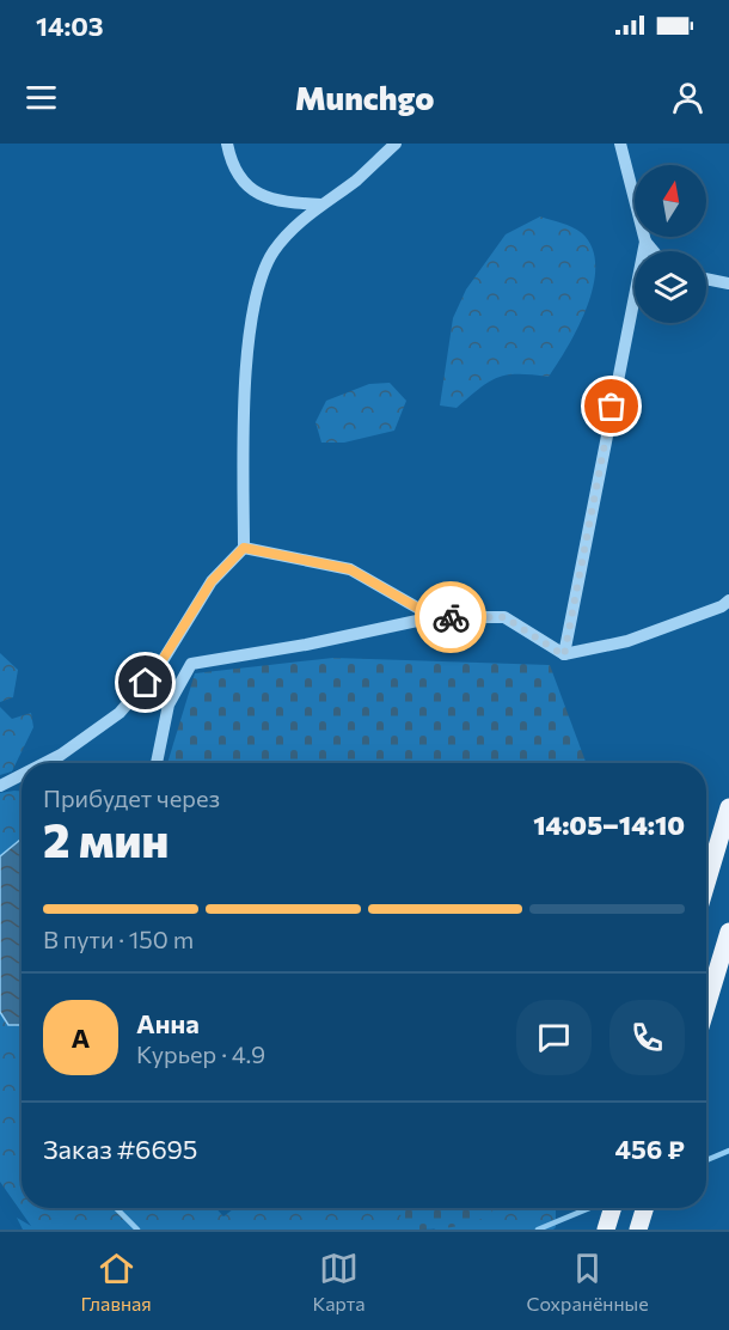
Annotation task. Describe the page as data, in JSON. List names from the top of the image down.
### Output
{
  "north": "top",
  "page": {
    "status": "14:03",
    "header": "Munchgo",
    "heading": ["2 мин", "Прибудет через", "14:05–14:10"],
    "panel": [
      "Анна",
      "Курьер · 4.9",
      "Заказ #6695",
      "456 ₽"
    ],
    "bar": "В пути · 150 m",
    "round": "А",
    "tabs": ["Главная", "Карта", "Сохранённые"]
  }
}
